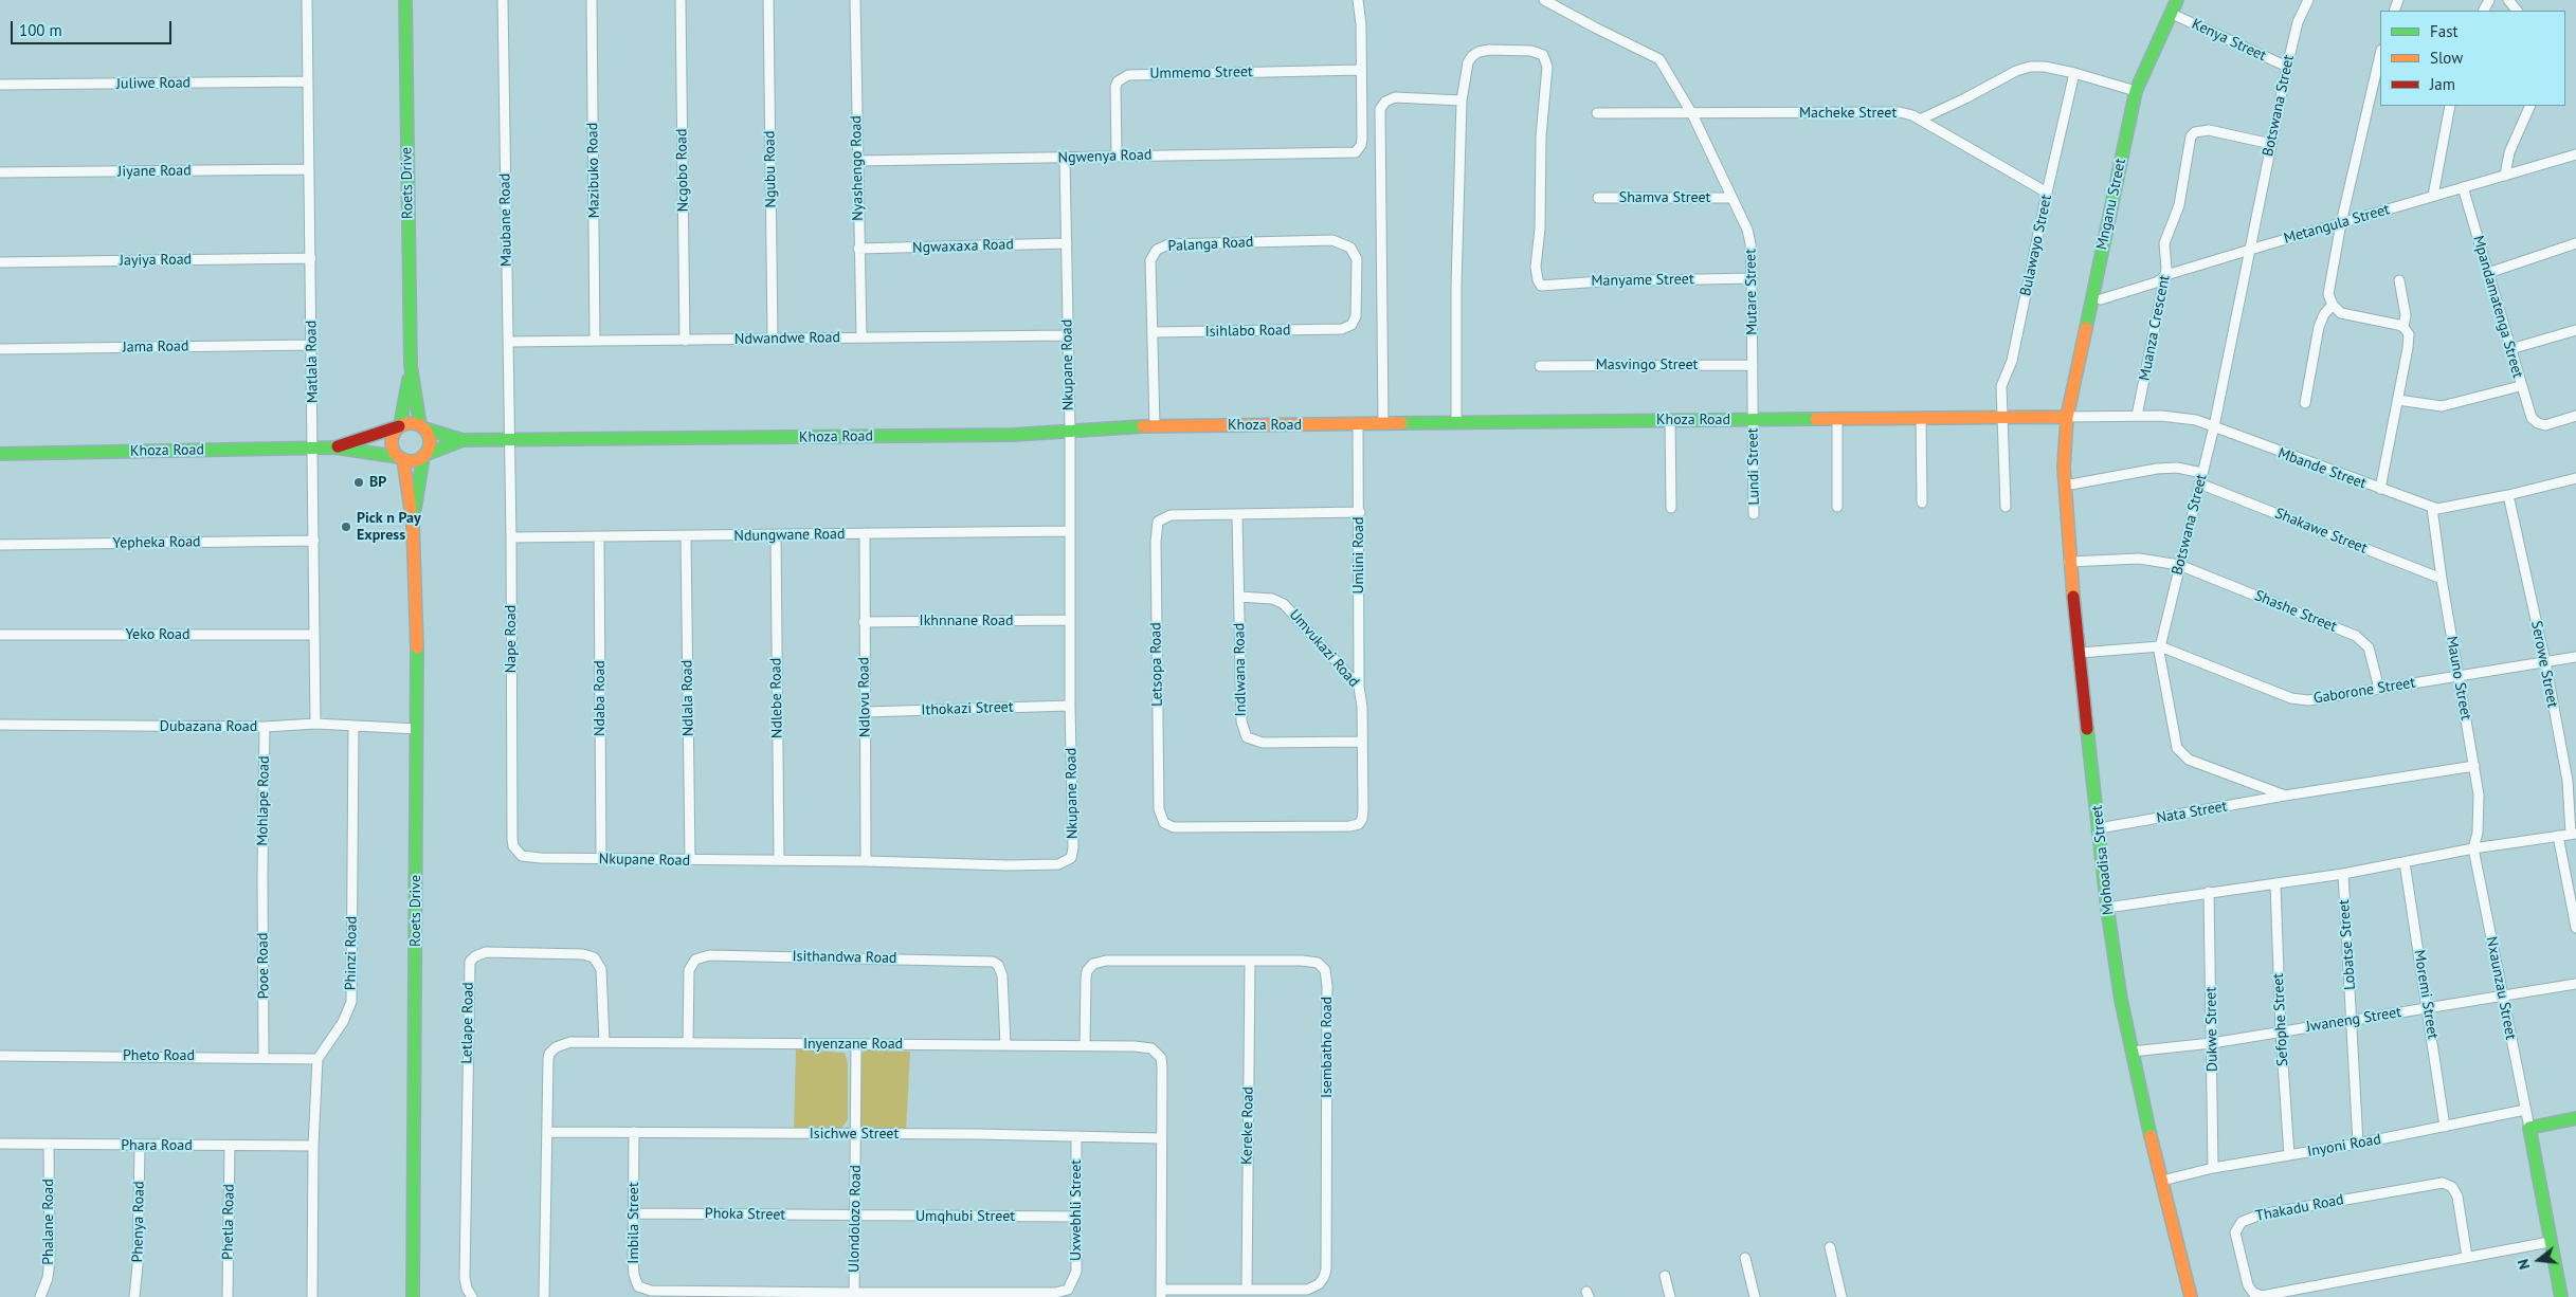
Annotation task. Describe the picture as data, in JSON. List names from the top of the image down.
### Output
{
  "streets": {
    "street": [
      "Kenya Street",
      "Ummemo Street",
      "Juliwe Road",
      "Botswana Street",
      "Macheke Street",
      "Ngwenya Road",
      "Nyashengo Road",
      "Ngubu Road",
      "Mazibuko Road",
      "Ncgobo Road",
      "Jiyane Road",
      "Roets Drive",
      "Shamva Street",
      "Mnganu Street",
      "Maubane Road",
      "Metangula Street",
      "Palanga Road",
      "Bulawayo Street",
      "Ngwaxaxa Road",
      "Jayiya Road",
      "Manyame Street",
      "Mutare Street",
      "Mpandamatenga Street",
      "Muanza Crescent",
      "Isihlabo Road",
      "Ndwandwe Road",
      "Jama Road",
      "Matlala Road",
      "Nkupane Road",
      "Masvingo Street",
      "Khoza Road",
      "Lundi Street",
      "Mbande Street",
      "Shakawe Street",
      "Ndungwane Road",
      "Yepheka Road",
      "Umlini Road",
      "Shashe Street",
      "Ikhnnane Road",
      "Yeko Road",
      "Nape Road",
      "Umvukazi Road",
      "Letsopa Road",
      "Serowe Street",
      "Indlwana Road",
      "Mauno Street",
      "Gaborone Street",
      "Ndlovu Road",
      "Ndaba Road",
      "Ndlala Road",
      "Ndlebe Road",
      "Ithokazi Street",
      "Dubazana Road",
      "Mohlape Road",
      "Nata Street",
      "Mohoadisa Street",
      "Lobatse Street",
      "Phinzi Road",
      "Isithandwa Road",
      "Pooe Road",
      "Nxaunzau Street",
      "Moremi Street",
      "Sefophe Street",
      "Jwaneng Street",
      "Letlape Road",
      "Dukwe Street",
      "Inyenzane Road",
      "Isembatho Road",
      "Pheto Road",
      "Kereke Road",
      "Isichwe Street",
      "Phara Road",
      "Inyoni Road",
      "Thakadu Road",
      "Uxwebhli Street",
      "Phoka Street",
      "Umqhubi Street",
      "Ulondolozo Road",
      "Phalane Road",
      "Phenya Road",
      "Phetla Road",
      "Imbila Street"
    ]
  },
  "crossings": [
    ["Kenya Street", "Botswana Street"],
    ["Kenya Street", "Mnganu Street"],
    ["Ummemo Street", "Ngwenya Road"],
    ["Juliwe Road", "Matlala Road"],
    ["Botswana Street", "Metangula Street"],
    ["Botswana Street", "Muanza Crescent"],
    ["Botswana Street", "Mbande Street"],
    ["Botswana Street", "Shakawe Street"],
    ["Botswana Street", "Shashe Street"],
    ["Botswana Street", "Mauno Street"],
    ["Botswana Street", "Gaborone Street"],
    ["Botswana Street", "Nata Street"],
    ["Macheke Street", "Bulawayo Street"],
    ["Macheke Street", "Mutare Street"],
    ["Ngwenya Road", "Nyashengo Road"],
    ["Ngwenya Road", "Nkupane Road"],
    ["Nyashengo Road", "Ngwaxaxa Road"],
    ["Nyashengo Road", "Ndwandwe Road"],
    ["Ngubu Road", "Ndwandwe Road"],
    ["Mazibuko Road", "Ndwandwe Road"],
    ["Ncgobo Road", "Ndwandwe Road"],
    ["Jiyane Road", "Matlala Road"],
    ["Roets Drive", "Khoza Road"],
    ["Roets Drive", "Dubazana Road"],
    ["Shamva Street", "Mutare Street"],
    ["Mnganu Street", "Khoza Road"],
    ["Mnganu Street", "Mbande Street"],
    ["Mnganu Street", "Mohoadisa Street"],
    ["Maubane Road", "Ndwandwe Road"],
    ["Maubane Road", "Khoza Road"],
    ["Maubane Road", "Nape Road"],
    ["Metangula Street", "Mpandamatenga Street"],
    ["Metangula Street", "Muanza Crescent"],
    ["Palanga Road", "Isihlabo Road"],
    ["Palanga Road", "Khoza Road"],
    ["Bulawayo Street", "Khoza Road"],
    ["Ngwaxaxa Road", "Nkupane Road"],
    ["Jayiya Road", "Matlala Road"],
    ["Manyame Street", "Mutare Street"],
    ["Mutare Street", "Masvingo Street"],
    ["Mutare Street", "Khoza Road"],
    ["Mutare Street", "Lundi Street"],
    ["Muanza Crescent", "Mbande Street"],
    ["Ndwandwe Road", "Nkupane Road"],
    ["Jama Road", "Matlala Road"],
    ["Matlala Road", "Khoza Road"],
    ["Matlala Road", "Yepheka Road"],
    ["Matlala Road", "Yeko Road"],
    ["Matlala Road", "Dubazana Road"],
    ["Nkupane Road", "Khoza Road"],
    ["Nkupane Road", "Ndungwane Road"],
    ["Nkupane Road", "Ikhnnane Road"],
    ["Nkupane Road", "Nape Road"],
    ["Nkupane Road", "Ndlovu Road"],
    ["Nkupane Road", "Ndaba Road"],
    ["Nkupane Road", "Ndlala Road"],
    ["Nkupane Road", "Ndlebe Road"],
    ["Nkupane Road", "Ithokazi Street"],
    ["Khoza Road", "Lundi Street"],
    ["Khoza Road", "Mbande Street"],
    ["Khoza Road", "Umlini Road"],
    ["Khoza Road", "Nape Road"],
    ["Khoza Road", "Mohoadisa Street"],
    ["Mbande Street", "Serowe Street"],
    ["Mbande Street", "Mauno Street"],
    ["Mbande Street", "Mohoadisa Street"],
    ["Shakawe Street", "Mauno Street"],
    ["Ndungwane Road", "Nape Road"],
    ["Ndungwane Road", "Ndlovu Road"],
    ["Ndungwane Road", "Ndaba Road"],
    ["Ndungwane Road", "Ndlala Road"],
    ["Ndungwane Road", "Ndlebe Road"],
    ["Umlini Road", "Umvukazi Road"],
    ["Umlini Road", "Letsopa Road"],
    ["Shashe Street", "Gaborone Street"],
    ["Shashe Street", "Mohoadisa Street"],
    ["Ikhnnane Road", "Ndlovu Road"],
    ["Umvukazi Road", "Letsopa Road"],
    ["Umvukazi Road", "Indlwana Road"],
    ["Letsopa Road", "Indlwana Road"],
    ["Serowe Street", "Gaborone Street"],
    ["Mauno Street", "Gaborone Street"],
    ["Mauno Street", "Nxaunzau Street"],
    ["Ndlovu Road", "Ithokazi Street"],
    ["Dubazana Road", "Mohlape Road"],
    ["Dubazana Road", "Phinzi Road"],
    ["Mohlape Road", "Pooe Road"],
    ["Nata Street", "Mohoadisa Street"],
    ["Mohoadisa Street", "Jwaneng Street"],
    ["Mohoadisa Street", "Inyoni Road"],
    ["Lobatse Street", "Jwaneng Street"],
    ["Lobatse Street", "Inyoni Road"],
    ["Phinzi Road", "Pheto Road"],
    ["Isithandwa Road", "Inyenzane Road"],
    ["Pooe Road", "Pheto Road"],
    ["Nxaunzau Street", "Jwaneng Street"],
    ["Nxaunzau Street", "Inyoni Road"],
    ["Moremi Street", "Jwaneng Street"],
    ["Moremi Street", "Inyoni Road"],
    ["Sefophe Street", "Jwaneng Street"],
    ["Sefophe Street", "Inyoni Road"],
    ["Jwaneng Street", "Dukwe Street"],
    ["Letlape Road", "Inyenzane Road"],
    ["Dukwe Street", "Inyoni Road"],
    ["Inyenzane Road", "Isembatho Road"],
    ["Inyenzane Road", "Isichwe Street"],
    ["Inyenzane Road", "Ulondolozo Road"],
    ["Isembatho Road", "Kereke Road"],
    ["Isichwe Street", "Uxwebhli Street"],
    ["Isichwe Street", "Ulondolozo Road"],
    ["Isichwe Street", "Imbila Street"],
    ["Phara Road", "Phalane Road"],
    ["Phara Road", "Phenya Road"],
    ["Phara Road", "Phetla Road"],
    ["Uxwebhli Street", "Umqhubi Street"],
    ["Uxwebhli Street", "Ulondolozo Road"],
    ["Uxwebhli Street", "Imbila Street"],
    ["Phoka Street", "Umqhubi Street"],
    ["Phoka Street", "Ulondolozo Road"],
    ["Phoka Street", "Imbila Street"],
    ["Umqhubi Street", "Ulondolozo Road"],
    ["Ulondolozo Road", "Imbila Street"]
  ],
  "places": ["BP", "Pick n Pay Express"],
  "legend": ["Fast", "Slow", "Jam"],
  "scale_bar": "100 m",
  "north": "left"
}
